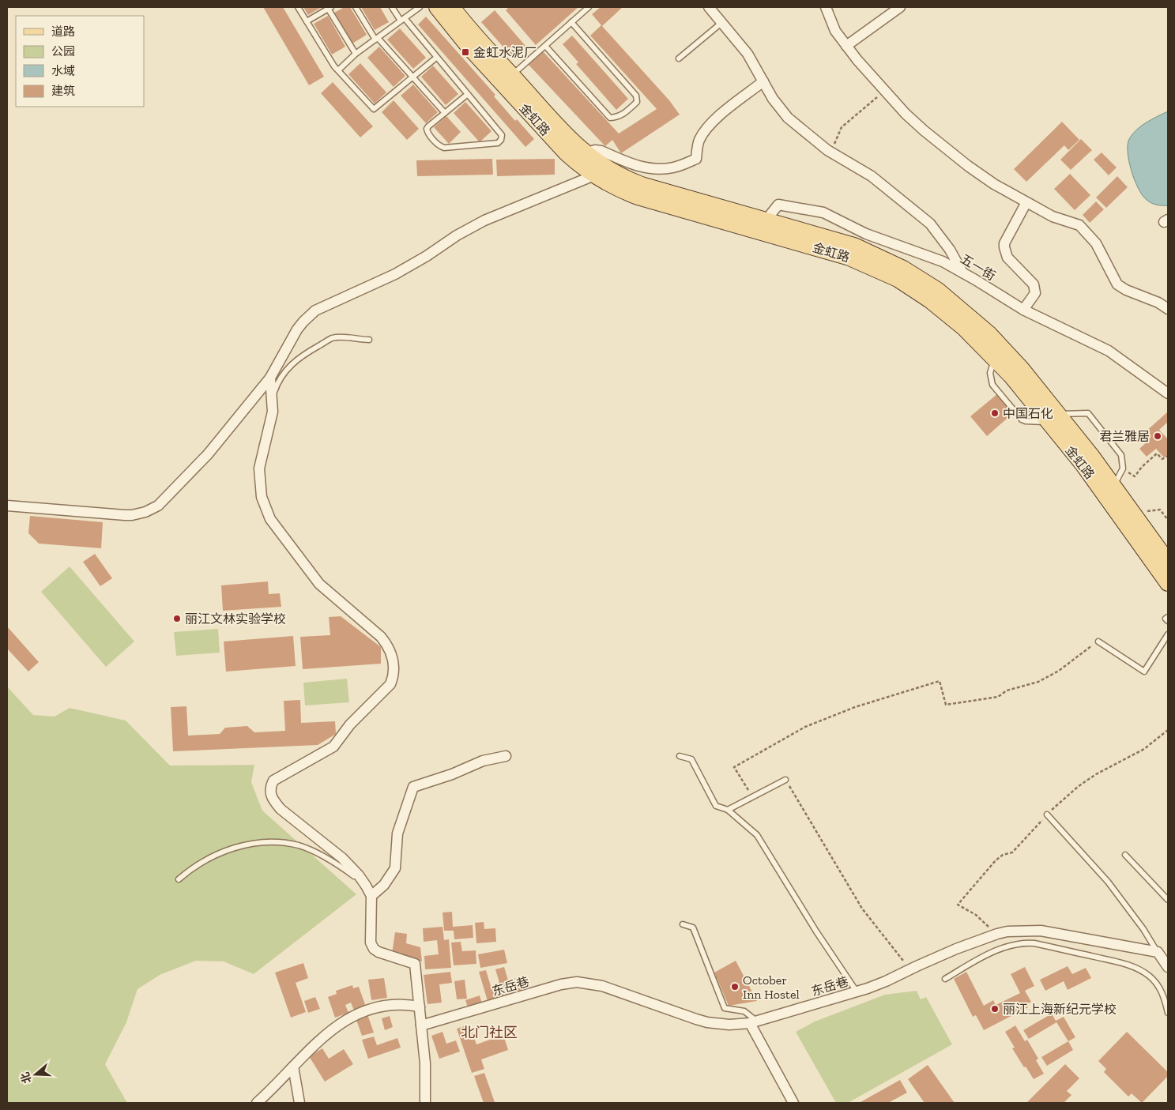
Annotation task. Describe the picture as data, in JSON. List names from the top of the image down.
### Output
{
  "streets": {
    "main road": ["金虹路"],
    "street": ["五一街", "东岳巷"]
  },
  "crossings": [
    ["金虹路", "五一街"]
  ],
  "districts": ["北门社区"],
  "places": {
    "transit": ["金虹水泥厂"],
    "other": [
      "中国石化",
      "君兰雅居",
      "丽江文林实验学校",
      "October Inn Hostel",
      "丽江上海新纪元学校"
    ]
  },
  "legend": [
    "道路",
    "公园",
    "水域",
    "建筑"
  ],
  "north": "left"
}
